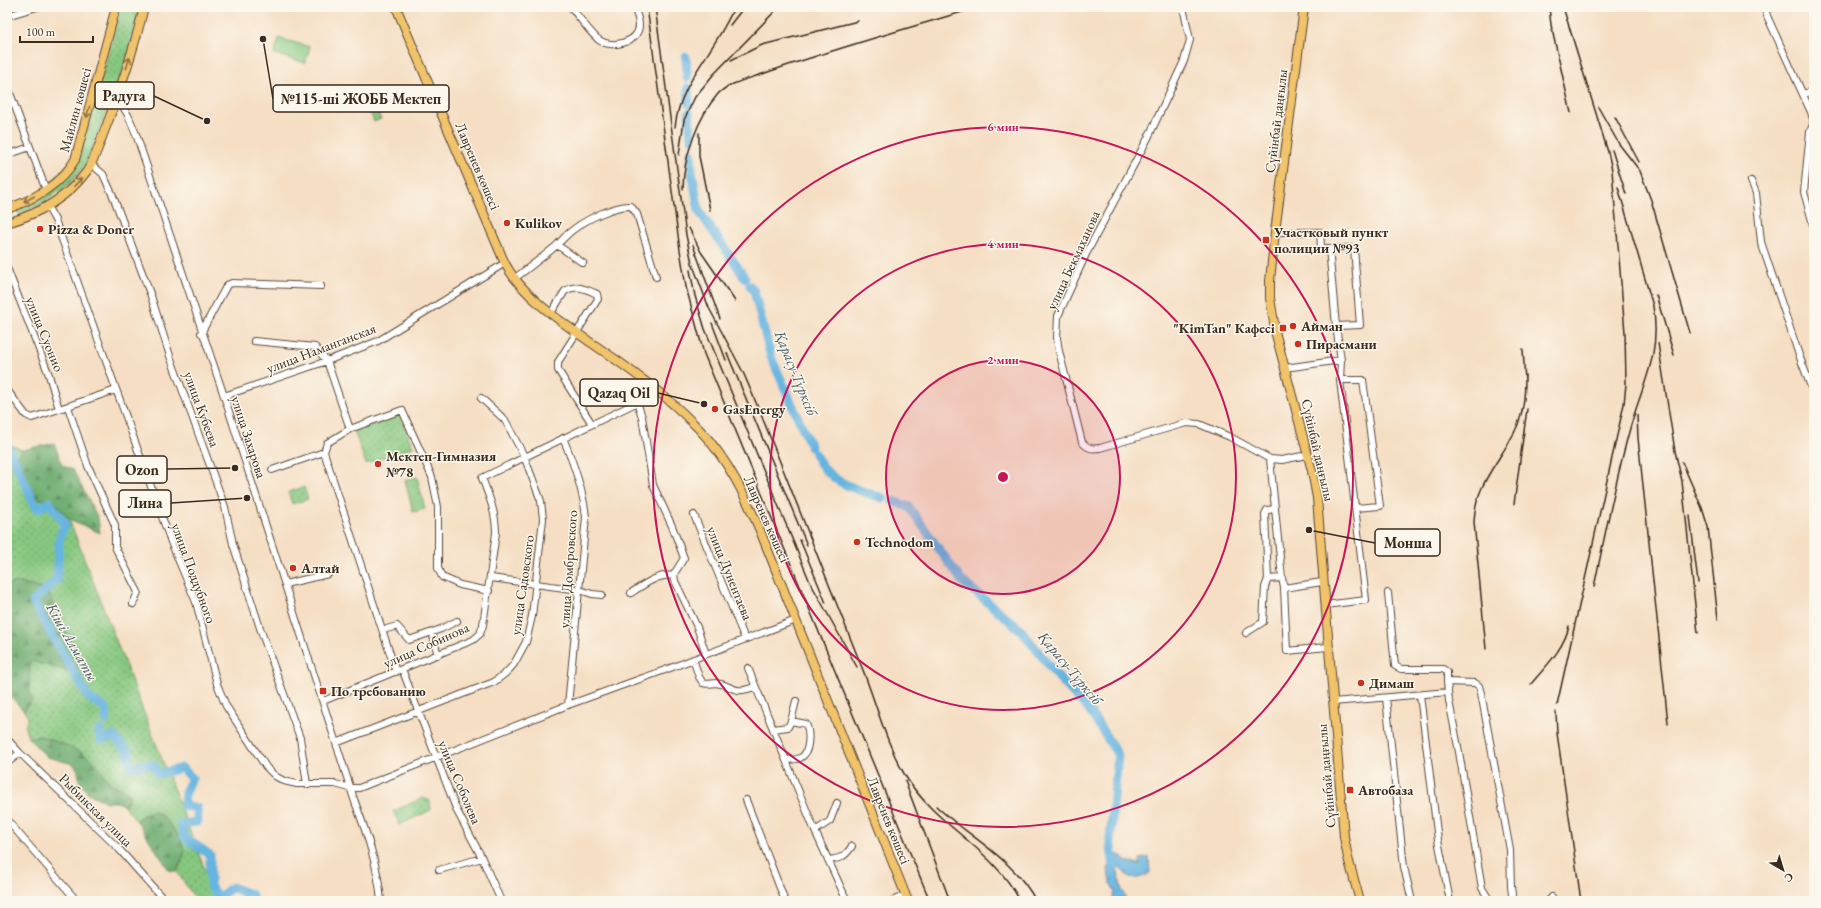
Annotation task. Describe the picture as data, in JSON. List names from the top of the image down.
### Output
{
  "streets": {
    "main road": ["Майлин көшесі", "Сүйінбай даңғылы", "Лавренев көшесі"],
    "street": [
      "улица Бекмаханова",
      "улица Суонио",
      "улица Наманганская",
      "улица Кубеева",
      "улица Захарова",
      "улица Домбровского",
      "улица Поддубного",
      "улица Дунентаева",
      "улица Садовского",
      "улица Собинова",
      "улица Соболева",
      "Рыбинская улица"
    ]
  },
  "crossings": [
    ["Лавренев көшесі", "улица Наманганская"],
    ["улица Наманганская", "улица Захарова"],
    ["улица Кубеева", "улица Поддубного"],
    ["улица Захарова", "улица Поддубного"],
    ["улица Захарова", "улица Садовского"],
    ["улица Захарова", "улица Собинова"],
    ["улица Садовского", "улица Собинова"],
    ["улица Садовского", "улица Соболева"],
    ["улица Собинова", "улица Соболева"]
  ],
  "water": ["Қарасу-Түрксіб", "Кіші Алматы"],
  "places": {
    "other": [
      "№115-ші ЖОББ Мектеп",
      "Радуга",
      "Kulikov",
      "Pizza & Doner",
      "Айман",
      "Пирасмани",
      "Qazaq Oil",
      "GasEnergy",
      "Мектеп-Гимназия №78",
      "Ozon",
      "Лина",
      "Монша",
      "Technodom",
      "Алтай",
      "Димаш"
    ],
    "transit": [
      "Участковый пункт полиции №93",
      "\"KimTan\" Кафесі",
      "По требованию",
      "Автобаза"
    ]
  },
  "scale_bar": "100 m",
  "north": "bottom right",
  "rings": ["6 мин", "4 мин", "2 мин"]
}
